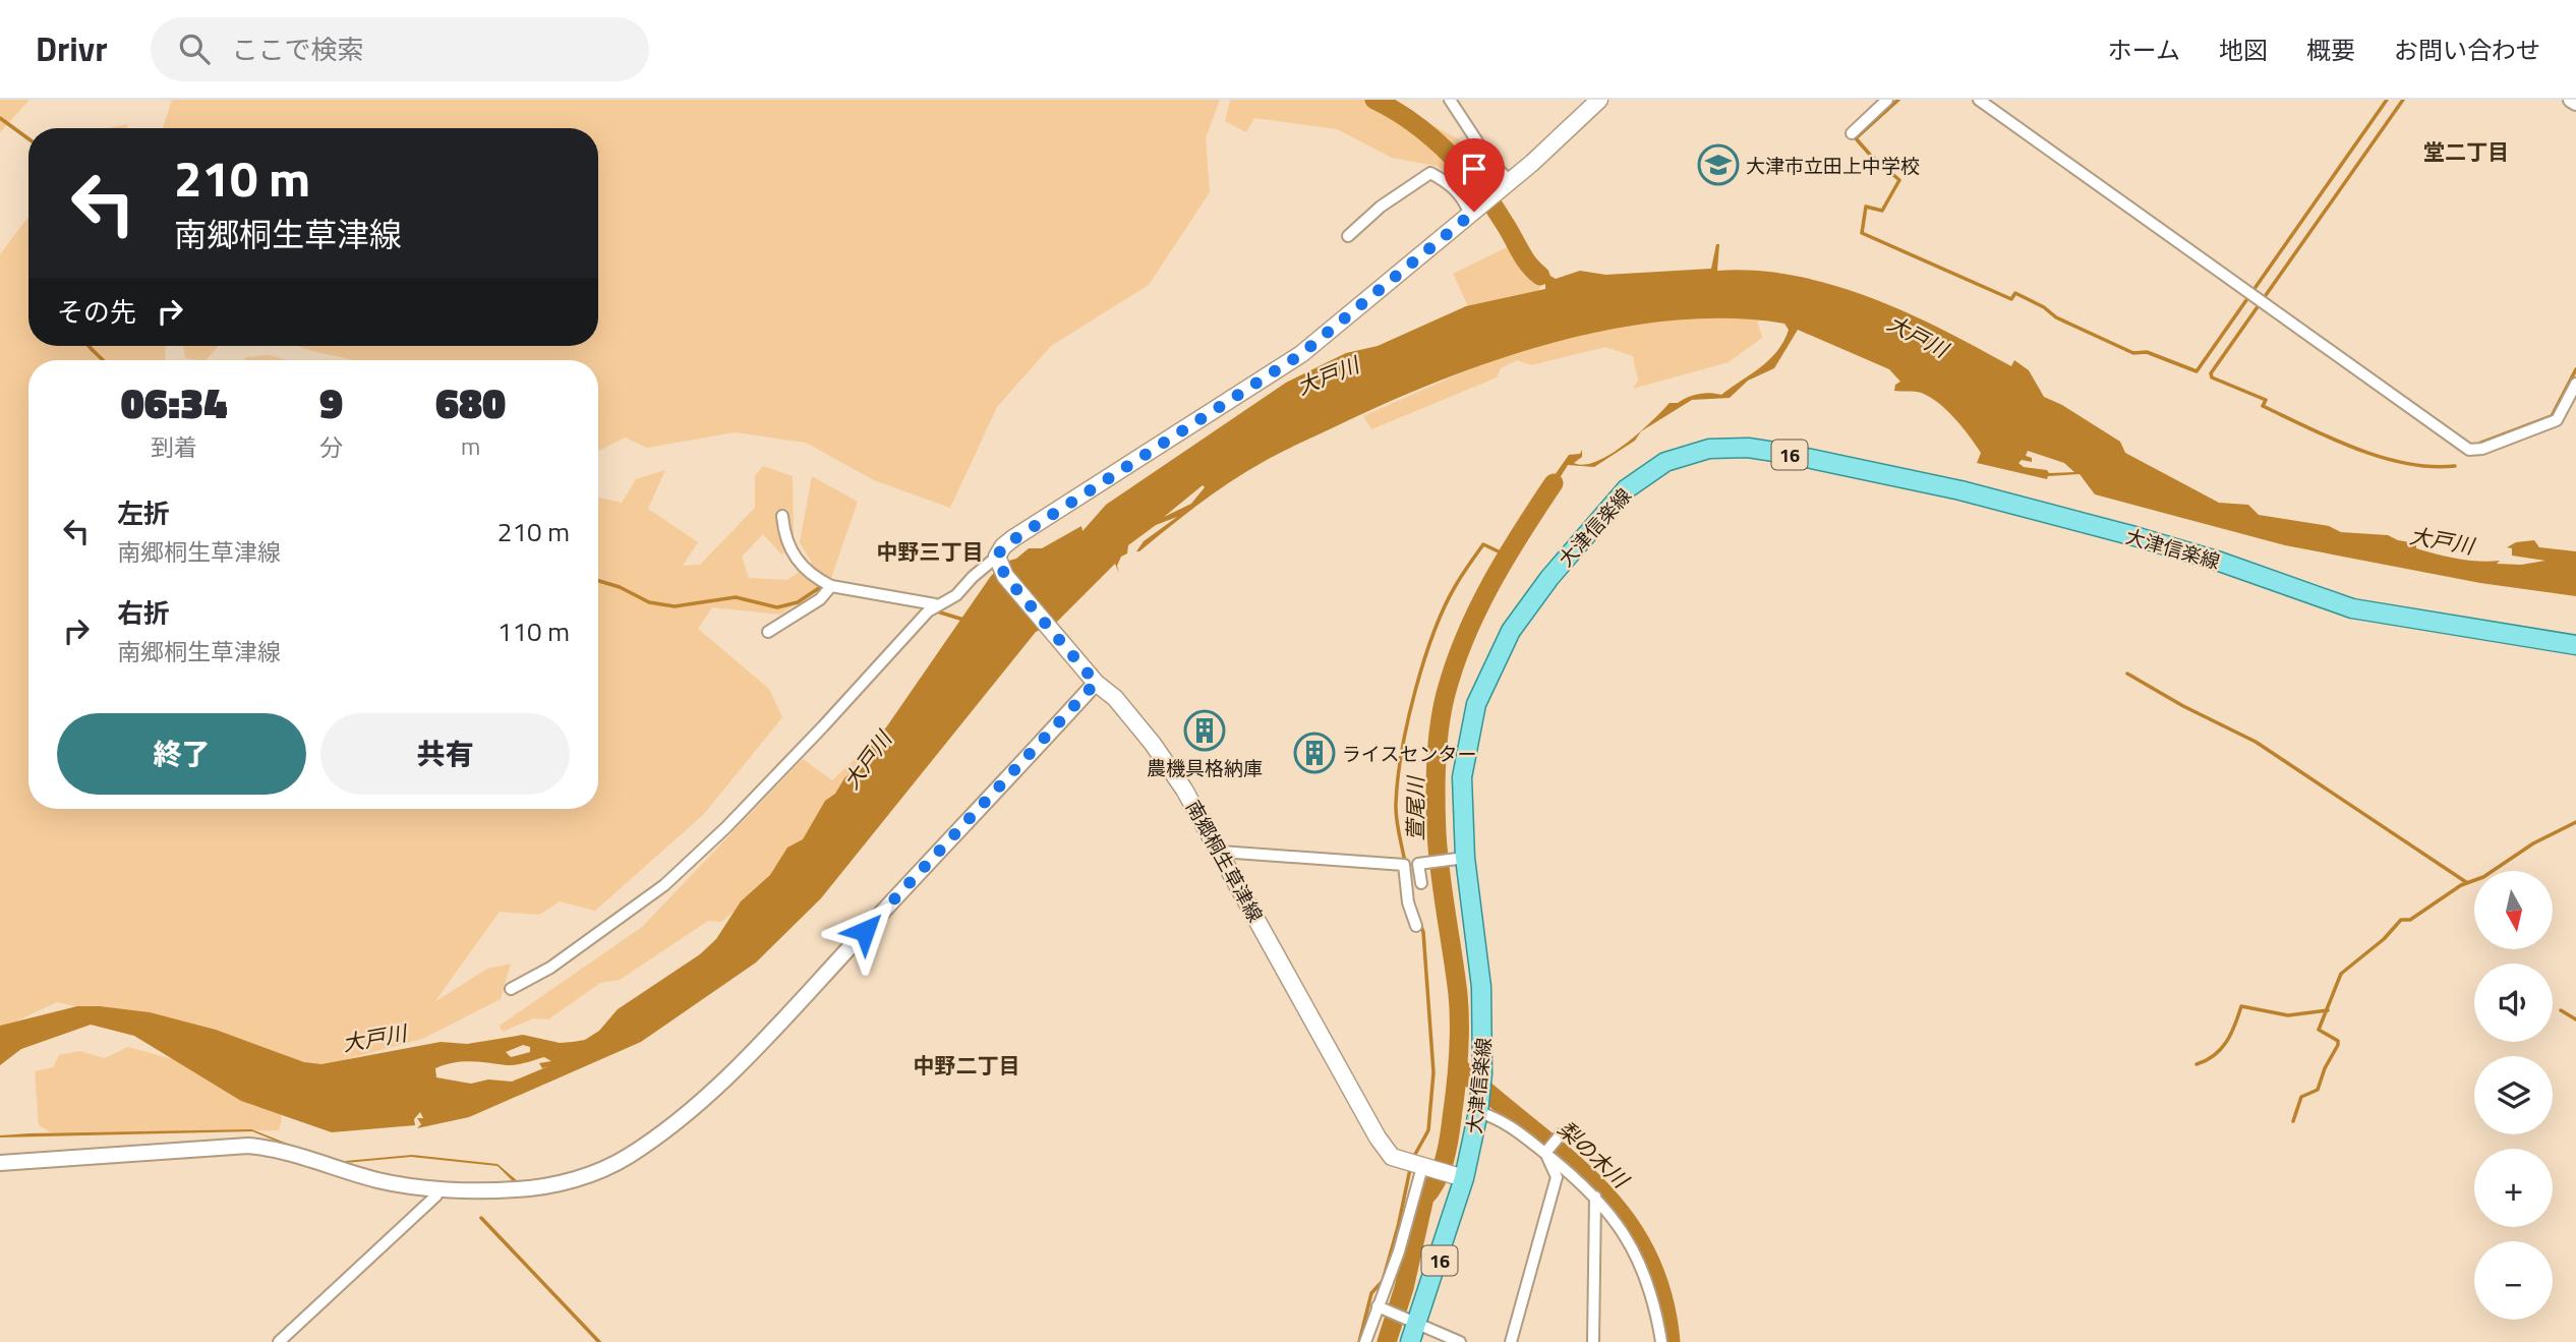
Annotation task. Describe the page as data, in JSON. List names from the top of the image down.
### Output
{
  "streets": {
    "main road": ["16", "大津信楽線", "南郷桐生草津線"]
  },
  "crossings": [
    ["大津信楽線", "南郷桐生草津線"]
  ],
  "districts": ["堂二丁目", "中野三丁目", "中野二丁目"],
  "water": ["大戸川", "萱尾川", "梨の木川"],
  "places": {
    "school or university": ["大津市立田上中学校"],
    "building": ["農機具格納庫", "ライスセンター"]
  },
  "north": "bottom",
  "page": {
    "header": "Drivr",
    "search": "ここで検索",
    "nav": [
      "ホーム",
      "地図",
      "概要",
      "お問い合わせ"
    ],
    "turn": ["210 m", "南郷桐生草津線"],
    "then": "その先",
    "eta": [
      "06:34",
      "到着",
      "9",
      "分",
      "680",
      "m"
    ],
    "list": [
      {
        "name": "左折",
        "note": "南郷桐生草津線",
        "value": "210 m"
      },
      {
        "name": "右折",
        "note": "南郷桐生草津線",
        "value": "110 m"
      }
    ],
    "buttons": ["終了", "共有"],
    "map_buttons": ["+", "−"]
  }
}
